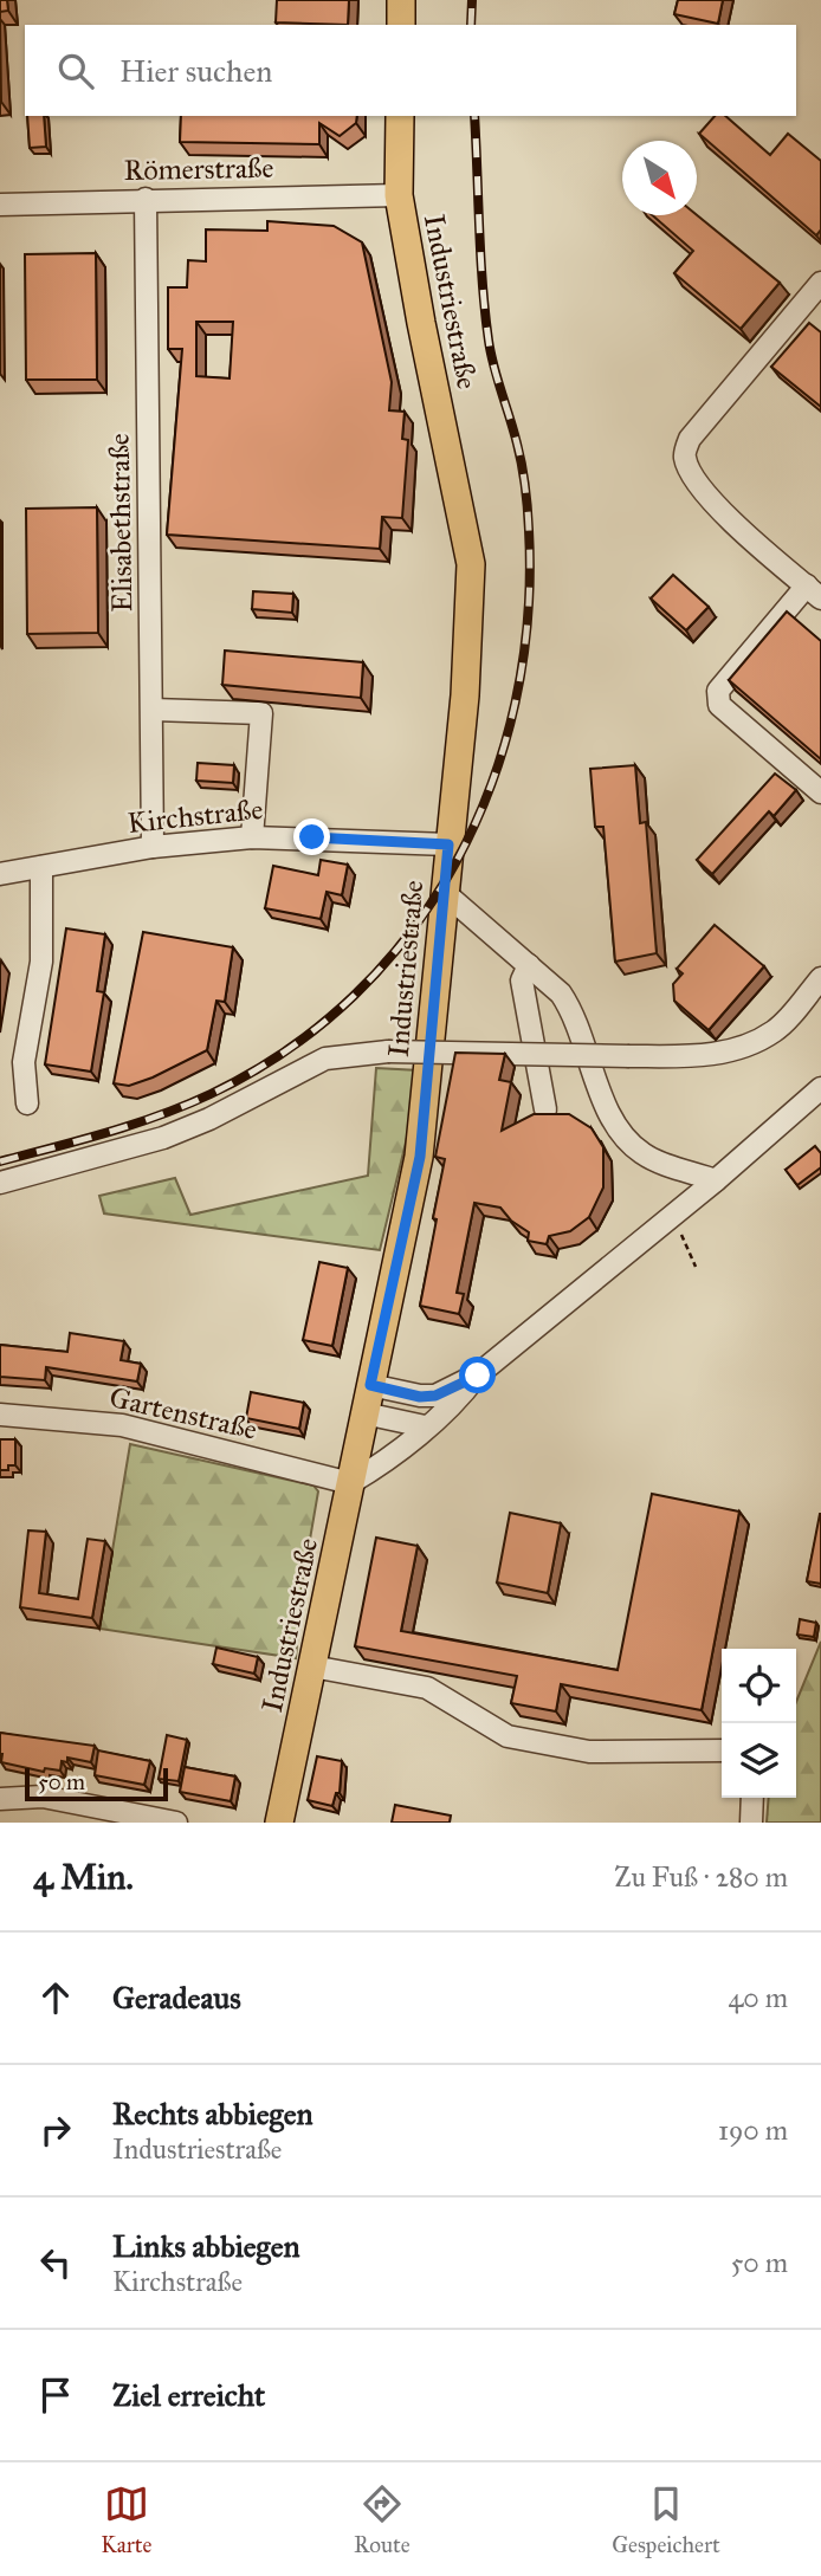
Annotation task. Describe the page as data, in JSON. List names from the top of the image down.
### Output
{
  "streets": {
    "main road": ["Industriestraße"],
    "street": [
      "Römerstraße",
      "Elisabethstraße",
      "Kirchstraße",
      "Gartenstraße"
    ]
  },
  "crossings": [
    ["Römerstraße", "Industriestraße"],
    ["Römerstraße", "Elisabethstraße"],
    ["Industriestraße", "Kirchstraße"],
    ["Industriestraße", "Gartenstraße"],
    ["Elisabethstraße", "Kirchstraße"]
  ],
  "scale_bar": "50 m",
  "north": "bottom right",
  "page": {
    "search": "Hier suchen",
    "scale": "50 m",
    "heading": ["4 Min.", "Zu Fuß · 280 m"],
    "list": [
      ["Geradeaus", "40 m"],
      ["Rechts abbiegen", "Industriestraße", "190 m"],
      ["Links abbiegen", "Kirchstraße", "50 m"],
      "Ziel erreicht"
    ],
    "nav": ["Karte", "Route", "Gespeichert"]
  }
}
